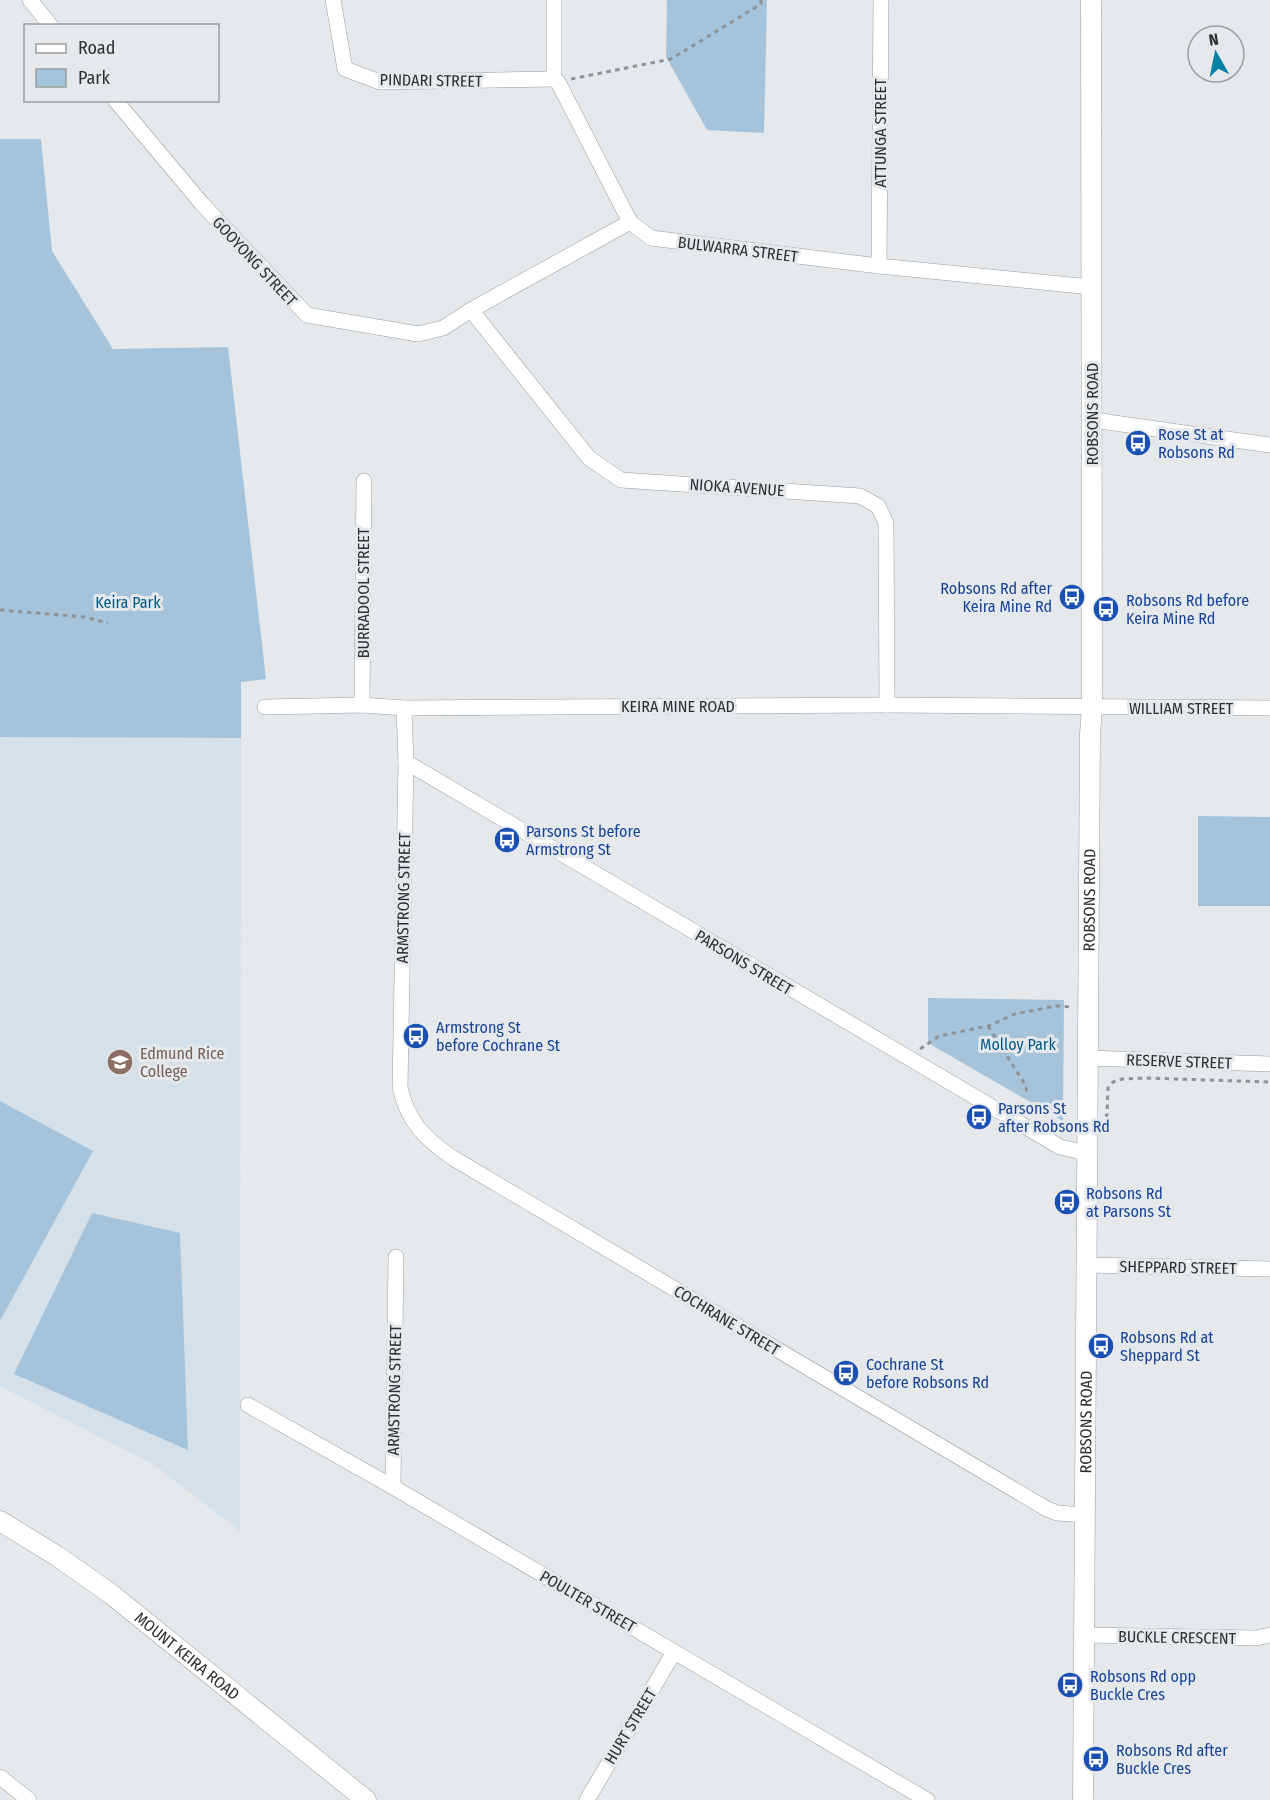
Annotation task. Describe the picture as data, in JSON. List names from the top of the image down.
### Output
{
  "streets": {
    "main road": ["ROBSONS ROAD", "MOUNT KEIRA ROAD"],
    "street": [
      "PINDARI STREET",
      "ATTUNGA STREET",
      "BULWARRA STREET",
      "GOOYONG STREET",
      "NIOKA AVENUE",
      "BURRADOOL STREET",
      "KEIRA MINE ROAD",
      "WILLIAM STREET",
      "ARMSTRONG STREET",
      "PARSONS STREET",
      "RESERVE STREET",
      "SHEPPARD STREET",
      "COCHRANE STREET",
      "POULTER STREET",
      "BUCKLE CRESCENT",
      "HURT STREET"
    ]
  },
  "crossings": [
    ["PINDARI STREET", "BULWARRA STREET"],
    ["ATTUNGA STREET", "BULWARRA STREET"],
    ["BULWARRA STREET", "GOOYONG STREET"],
    ["BULWARRA STREET", "ROBSONS ROAD"],
    ["GOOYONG STREET", "NIOKA AVENUE"],
    ["ROBSONS ROAD", "KEIRA MINE ROAD"],
    ["ROBSONS ROAD", "WILLIAM STREET"],
    ["ROBSONS ROAD", "PARSONS STREET"],
    ["ROBSONS ROAD", "RESERVE STREET"],
    ["ROBSONS ROAD", "SHEPPARD STREET"],
    ["ROBSONS ROAD", "COCHRANE STREET"],
    ["ROBSONS ROAD", "BUCKLE CRESCENT"],
    ["NIOKA AVENUE", "KEIRA MINE ROAD"],
    ["BURRADOOL STREET", "KEIRA MINE ROAD"],
    ["KEIRA MINE ROAD", "WILLIAM STREET"],
    ["KEIRA MINE ROAD", "ARMSTRONG STREET"],
    ["ARMSTRONG STREET", "PARSONS STREET"],
    ["ARMSTRONG STREET", "COCHRANE STREET"],
    ["ARMSTRONG STREET", "POULTER STREET"],
    ["POULTER STREET", "HURT STREET"]
  ],
  "parks": ["Keira Park", "Molloy Park"],
  "places": {
    "bus stop": [
      "Rose St at Robsons Rd",
      "Robsons Rd after Keira Mine Rd",
      "Robsons Rd before Keira Mine Rd",
      "Parsons St before Armstrong St",
      "Armstrong St before Cochrane St",
      "Parsons St after Robsons Rd",
      "Robsons Rd at Parsons St",
      "Robsons Rd at Sheppard St",
      "Cochrane St before Robsons Rd",
      "Robsons Rd opp Buckle Cres",
      "Robsons Rd after Buckle Cres"
    ],
    "school or university": ["Edmund Rice College"]
  },
  "legend": ["Road", "Park"],
  "north": "top"
}
